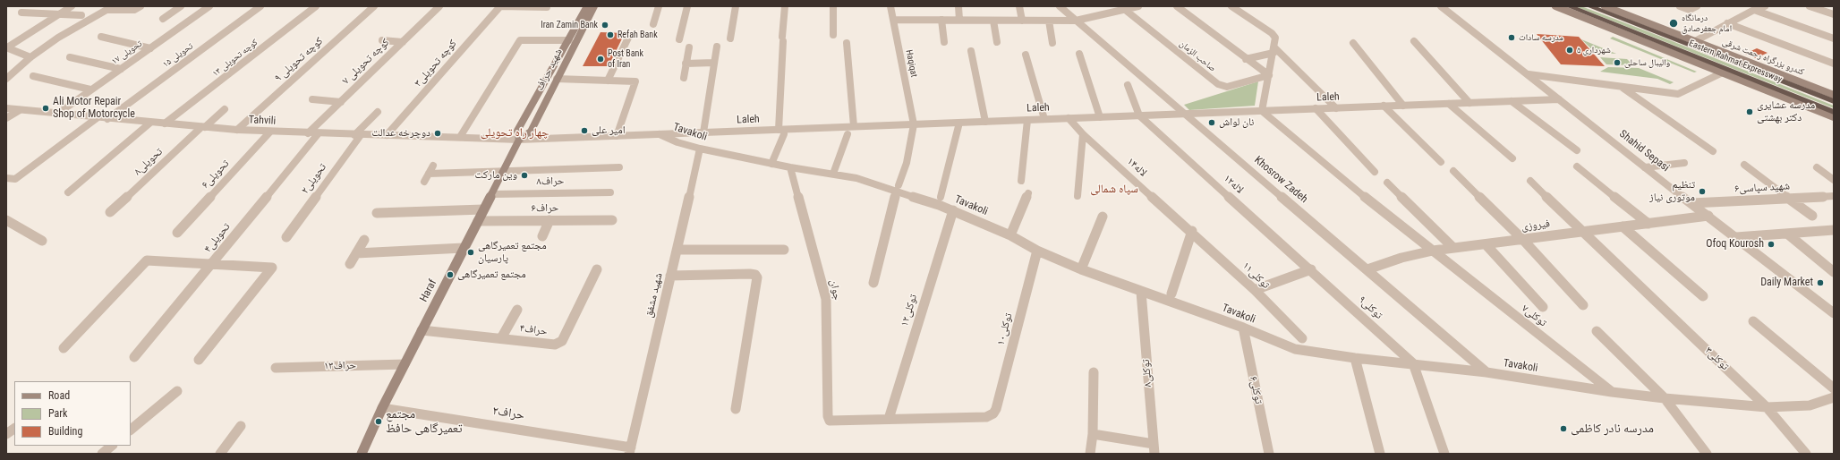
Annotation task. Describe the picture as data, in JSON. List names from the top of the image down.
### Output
{
  "streets": {
    "highway": ["Eastern Rahmat Expressway"],
    "main road": ["کندرو بزرگراه رحمت شرقی", "شهید حراف", "Haraf"],
    "street": [
      "تحویلی ۱۷",
      "تحویلی ۱۵",
      "صاحب الزمان",
      "کوچه تحویلی ۱۳",
      "کوچه تحویلی ۹",
      "کوچه تحویلی ۷",
      "کوچه تحویلی۳",
      "Haqiqat",
      "Laleh",
      "Tahvili",
      "Tavakoli",
      "Shahid Sepasi",
      "تحویلی۸",
      "لاله۱۴",
      "تحویلی۶",
      "تحویلی۲",
      "Khosrow Zadeh",
      "حراف۸",
      "لاله۱۲",
      "شهید سپاسی۶",
      "حراف۶",
      "فیروزی",
      "تحویلی۴",
      "توکلی۱۱",
      "جوان",
      "شهید مشفق",
      "توکلی۹",
      "توکلی۱۲",
      "۷توکلی",
      "۱۰توکلی",
      "حراف۴",
      "توکلی۳",
      "حراف۱۳",
      "توکلی۸",
      "توکلی۶",
      "حراف۲"
    ]
  },
  "crossings": [
    ["تحویلی ۱۷", "Tahvili"],
    ["تحویلی ۱۵", "Tahvili"],
    ["کوچه تحویلی ۱۳", "Tahvili"],
    ["کوچه تحویلی ۹", "Tahvili"],
    ["کوچه تحویلی ۷", "Tahvili"],
    ["کوچه تحویلی۳", "Tahvili"],
    ["Haqiqat", "Laleh"],
    ["شهید حراف", "Laleh"],
    ["شهید حراف", "Tahvili"],
    ["شهید حراف", "Haraf"],
    ["Laleh", "Tahvili"],
    ["Laleh", "Tavakoli"],
    ["Laleh", "Shahid Sepasi"],
    ["Laleh", "لاله۱۴"],
    ["Laleh", "Khosrow Zadeh"],
    ["Laleh", "لاله۱۲"],
    ["Laleh", "Haraf"],
    ["Laleh", "۷توکلی"],
    ["Tahvili", "تحویلی۸"],
    ["Tahvili", "تحویلی۶"],
    ["Tahvili", "تحویلی۲"],
    ["Tahvili", "تحویلی۴"],
    ["Tahvili", "Haraf"],
    ["Tavakoli", "Khosrow Zadeh"],
    ["Tavakoli", "جوان"],
    ["Tavakoli", "شهید مشفق"],
    ["Tavakoli", "توکلی۹"],
    ["Tavakoli", "توکلی۱۲"],
    ["Tavakoli", "۷توکلی"],
    ["Tavakoli", "۱۰توکلی"],
    ["Tavakoli", "توکلی۳"],
    ["Tavakoli", "توکلی۸"],
    ["Tavakoli", "توکلی۶"],
    ["Shahid Sepasi", "شهید سپاسی۶"],
    ["Shahid Sepasi", "فیروزی"],
    ["لاله۱۴", "توکلی۱۱"],
    ["Khosrow Zadeh", "فیروزی"],
    ["حراف۸", "Haraf"],
    ["لاله۱۲", "توکلی۹"],
    ["حراف۶", "Haraf"],
    ["فیروزی", "۷توکلی"],
    ["فیروزی", "توکلی۳"],
    ["جوان", "توکلی۱۲"],
    ["جوان", "۱۰توکلی"],
    ["Haraf", "حراف۴"],
    ["Haraf", "حراف۱۳"],
    ["Haraf", "حراف۲"],
    ["شهید مشفق", "حراف۲"],
    ["توکلی۱۲", "۱۰توکلی"]
  ],
  "districts": ["چهار راه تحویلی", "سپاه شمالی"],
  "places": [
    "درمانگاه امام جعفرصادق",
    "Iran Zamin Bank",
    "Refah Bank",
    "مدرسه سادات",
    "شهرداری ۵",
    "Post Bank of Iran",
    "والیبال ساحلی",
    "Ali Motor Repair Shop of Motorcycle",
    "مدرسه عشایری دکتر بهشتی",
    "نان لواش",
    "امیر علی",
    "دوچرخه عدالت",
    "وین مارکت",
    "تنظیم موتوری نیاز",
    "Ofoq Kourosh",
    "مجتمع تعمیرگاهی پارسیان",
    "مجتمع تعمیرگاهی",
    "Daily Market",
    "مجتمع تعمیرگاهی حافظ",
    "مدرسه نادر کاظمی"
  ],
  "legend": ["Road", "Park", "Building"]
}
